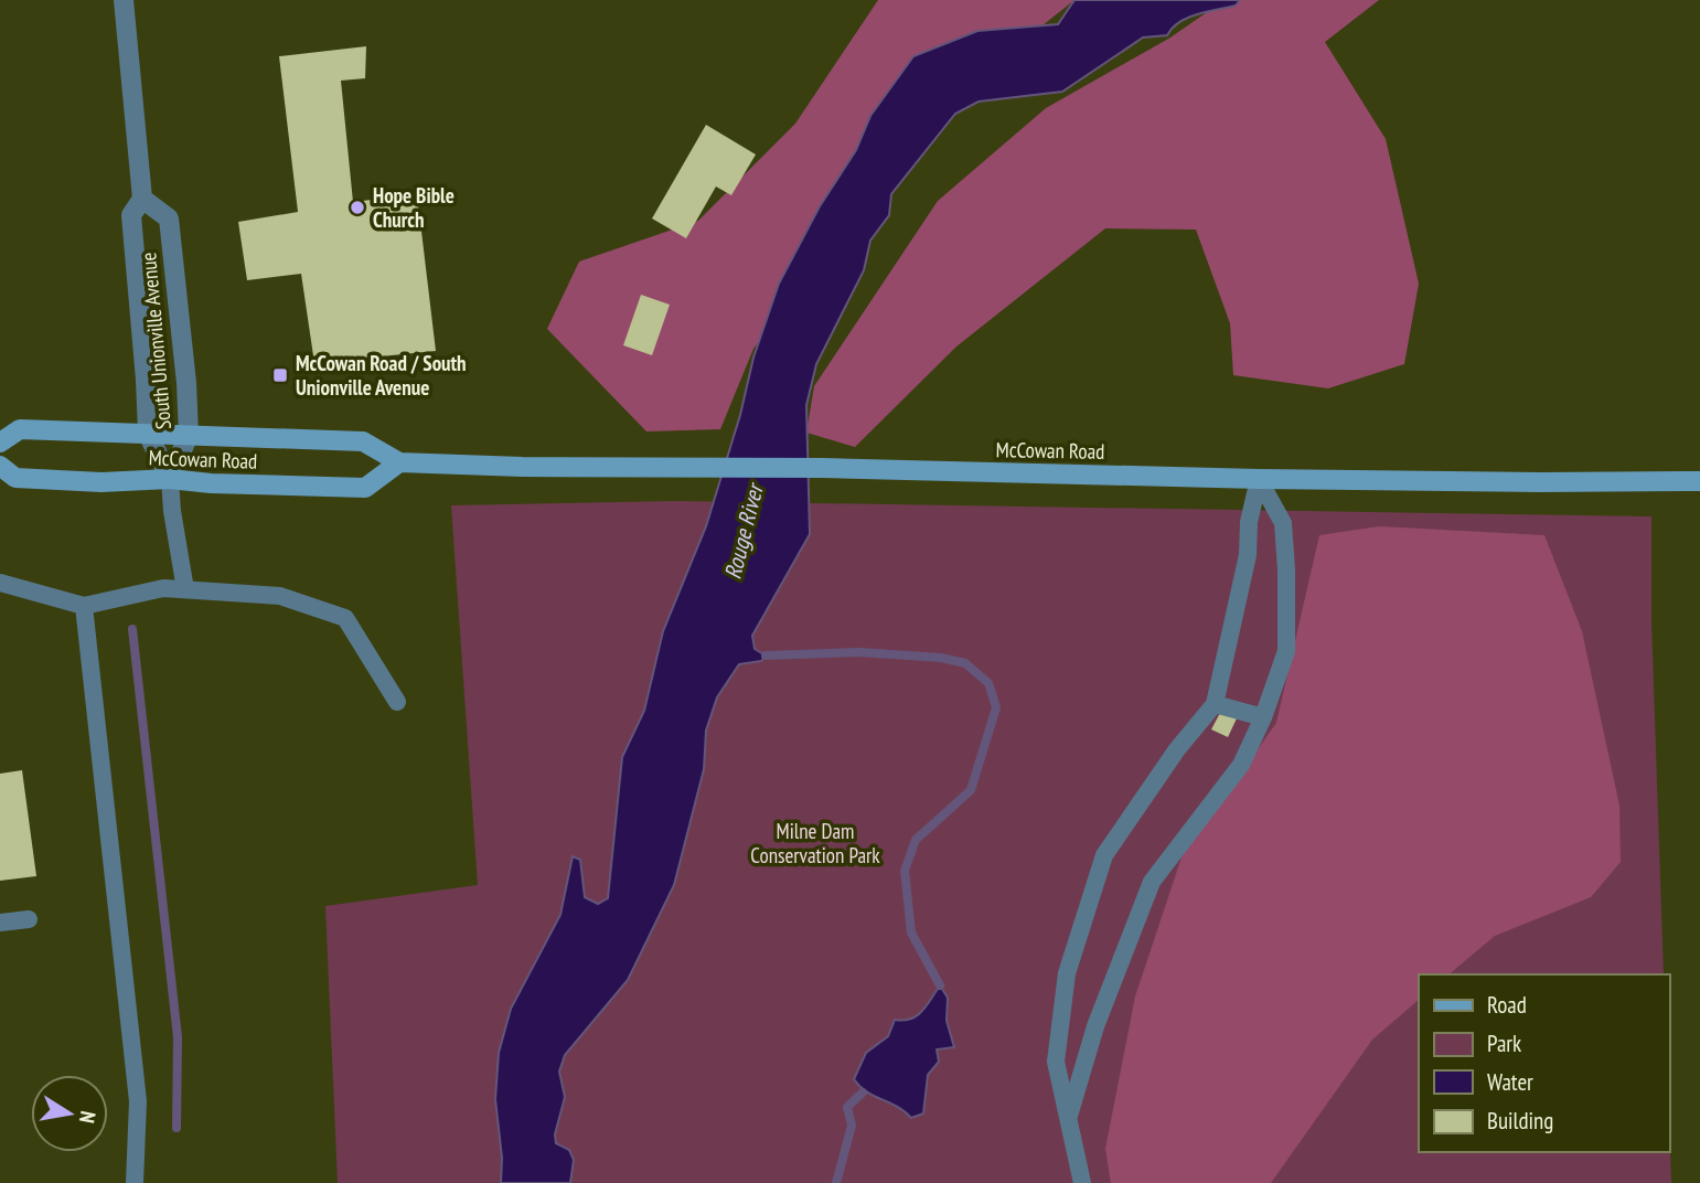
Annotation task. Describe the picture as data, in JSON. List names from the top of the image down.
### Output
{
  "streets": {
    "main road": ["McCowan Road"],
    "street": ["South Unionville Avenue"]
  },
  "crossings": [
    ["South Unionville Avenue", "McCowan Road"]
  ],
  "water": ["Rouge River"],
  "parks": ["Milne Dam Conservation Park"],
  "places": {
    "other": ["Hope Bible Church"],
    "transit": ["McCowan Road / South Unionville Avenue"]
  },
  "legend": [
    "Road",
    "Park",
    "Water",
    "Building"
  ],
  "north": "right"
}
